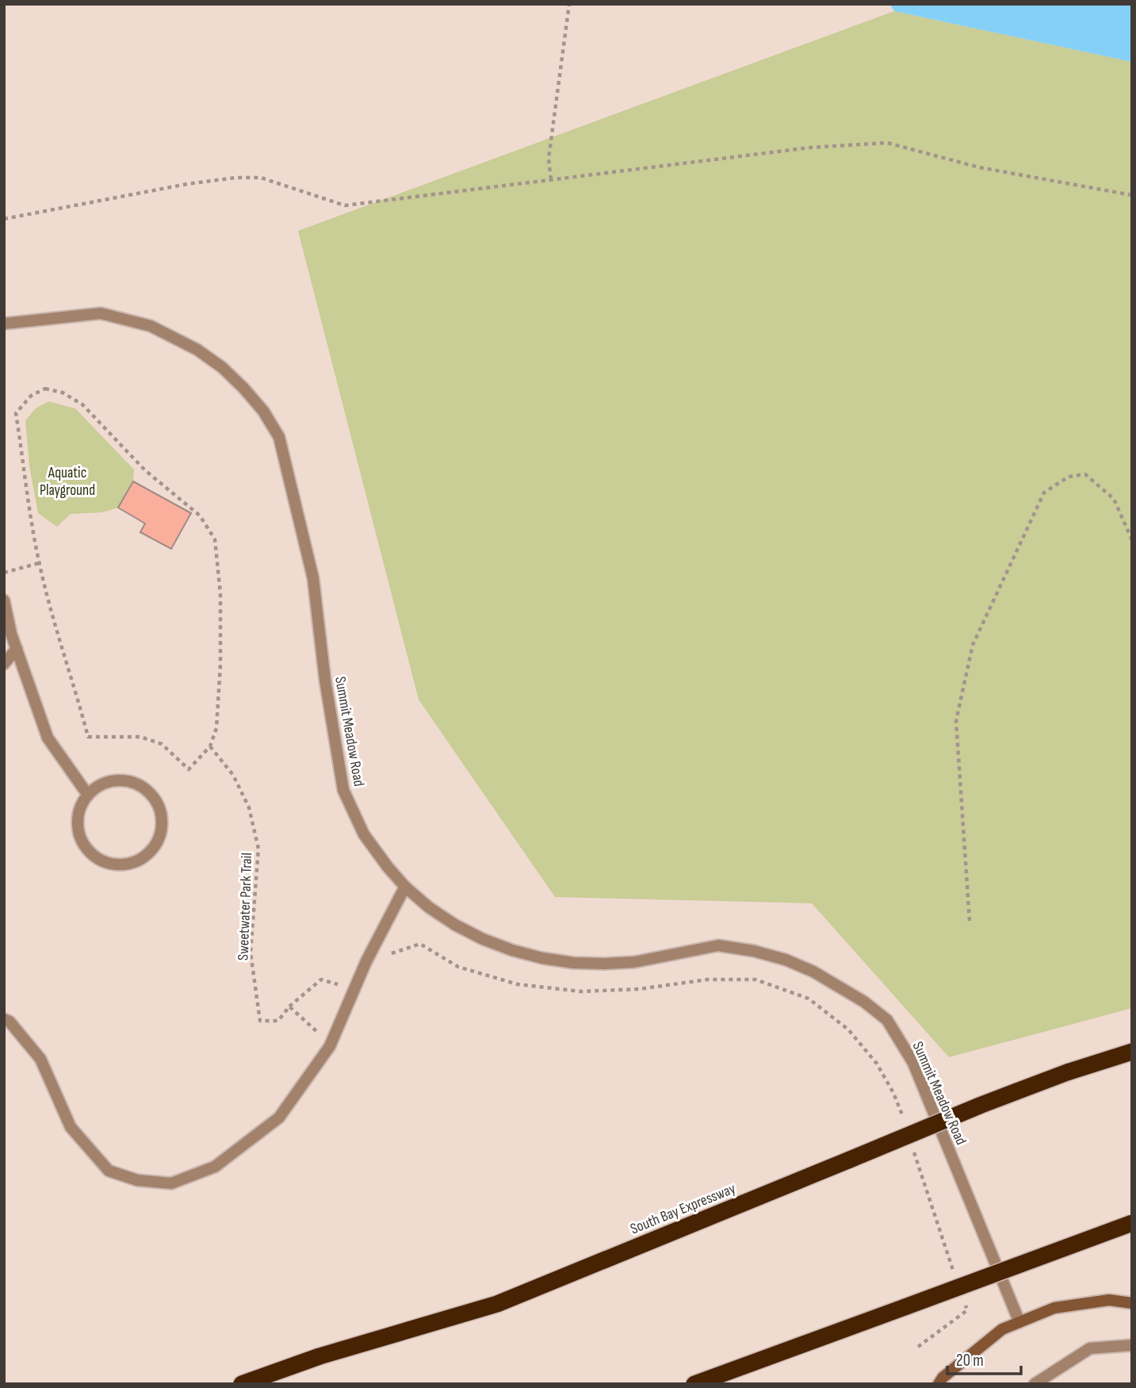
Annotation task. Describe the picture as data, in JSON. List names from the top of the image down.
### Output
{
  "streets": {
    "highway": ["South Bay Expressway"],
    "street": ["Summit Meadow Road"],
    "path": ["Sweetwater Park Trail"]
  },
  "parks": ["Aquatic Playground"],
  "scale_bar": "20 m"
}
